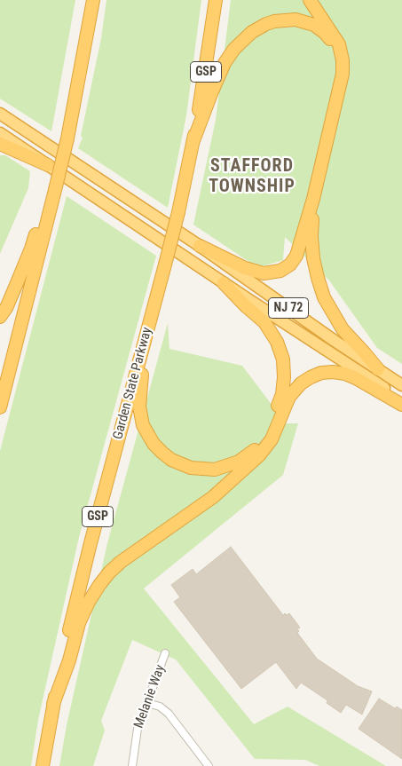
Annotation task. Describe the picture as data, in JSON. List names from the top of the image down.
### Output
{
  "streets": {
    "highway": ["GSP", "NJ 72", "Garden State Parkway"],
    "street": ["Melanie Way"]
  },
  "districts": ["STAFFORD TOWNSHIP"]
}
